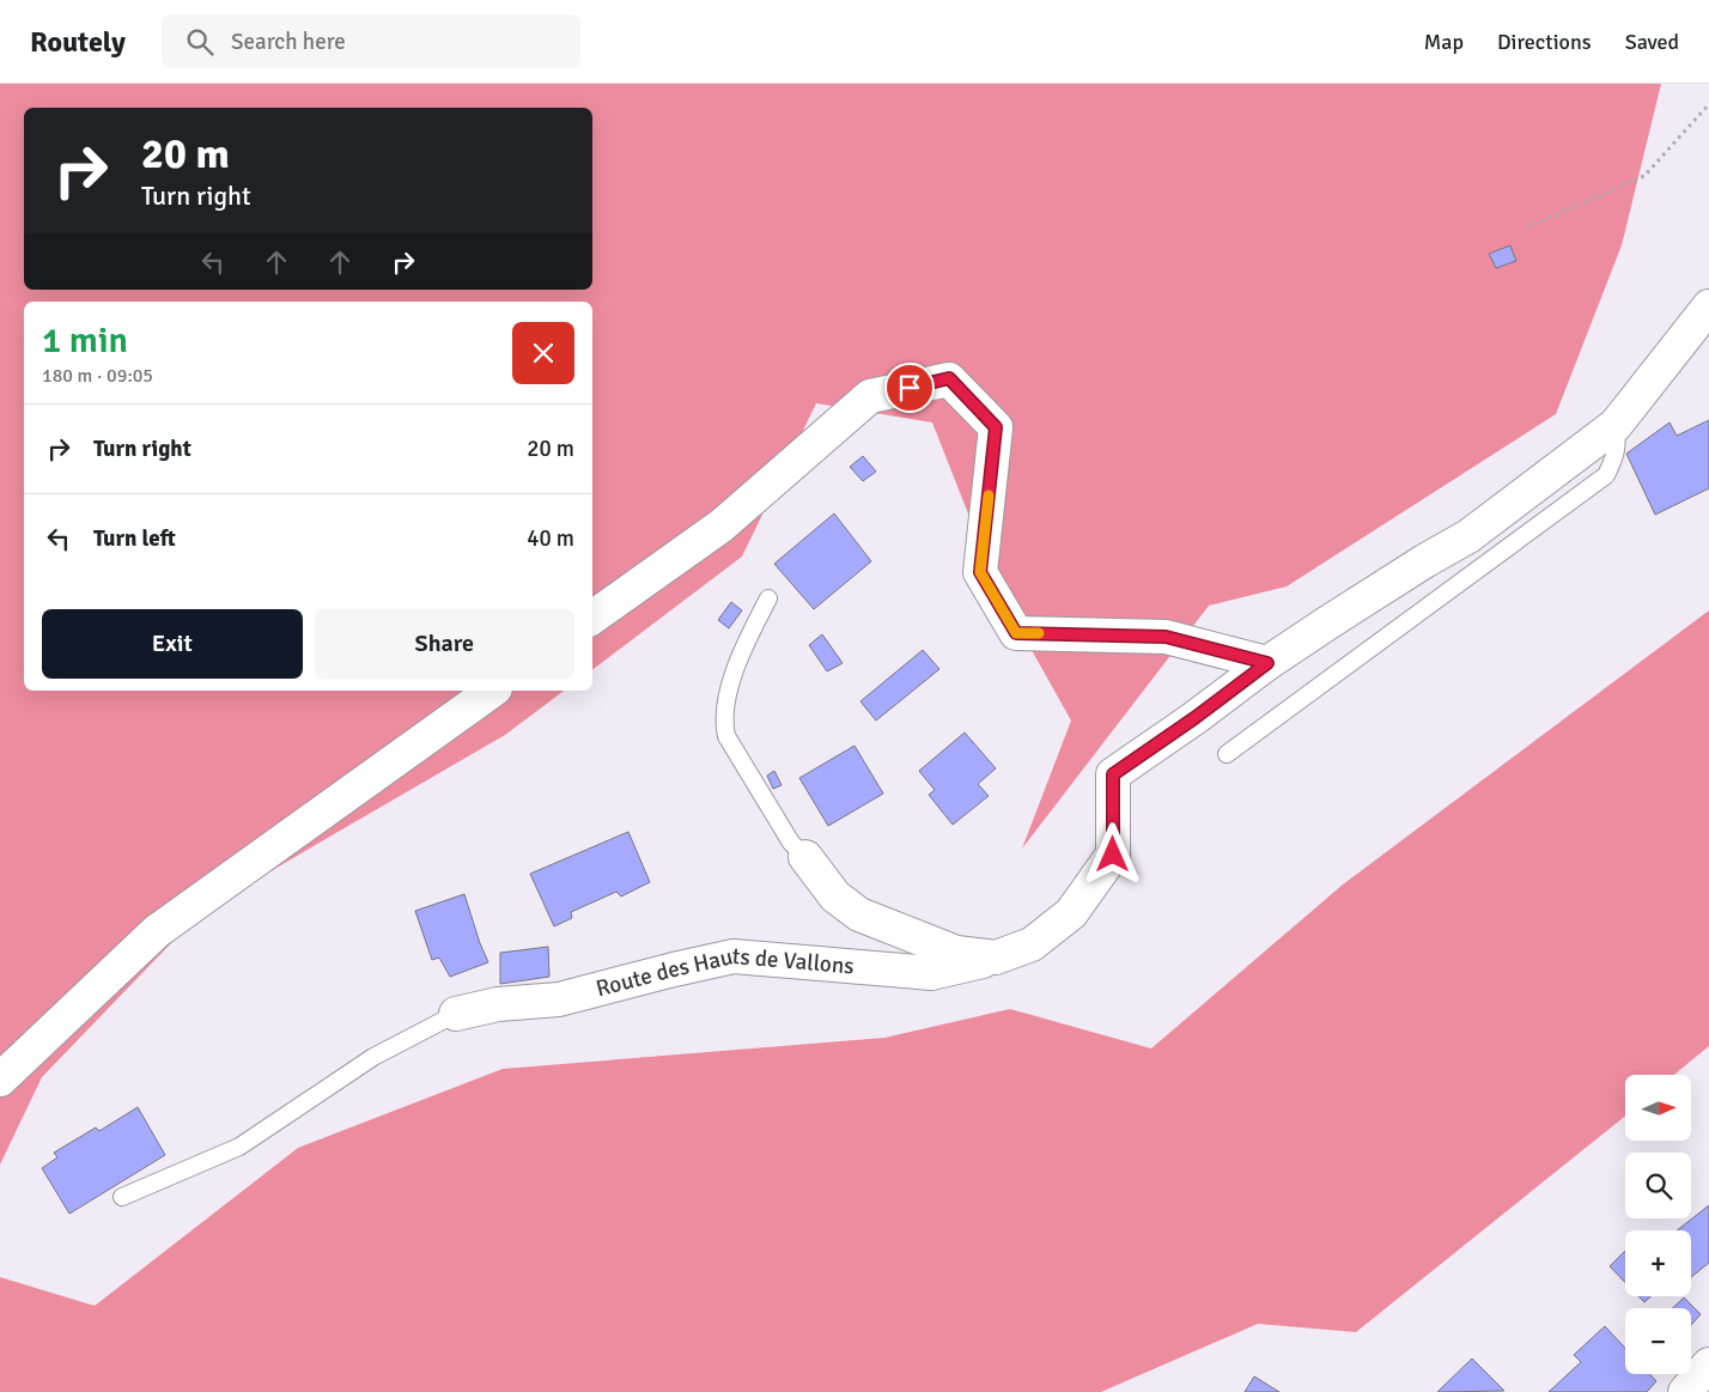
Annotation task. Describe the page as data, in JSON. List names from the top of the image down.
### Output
{
  "streets": {
    "street": ["Route des Hauts de Vallons"]
  },
  "north": "right",
  "page": {
    "header": "Routely",
    "search": "Search here",
    "nav": ["Map", "Directions", "Saved"],
    "turn": ["20 m", "Turn right"],
    "heading": ["1 min", "180 m · 09:05"],
    "list": [
      {
        "name": "Turn right",
        "value": "20 m"
      },
      {
        "name": "Turn left",
        "value": "40 m"
      }
    ],
    "buttons": ["Exit", "Share"],
    "map_buttons": ["+", "−"]
  }
}
